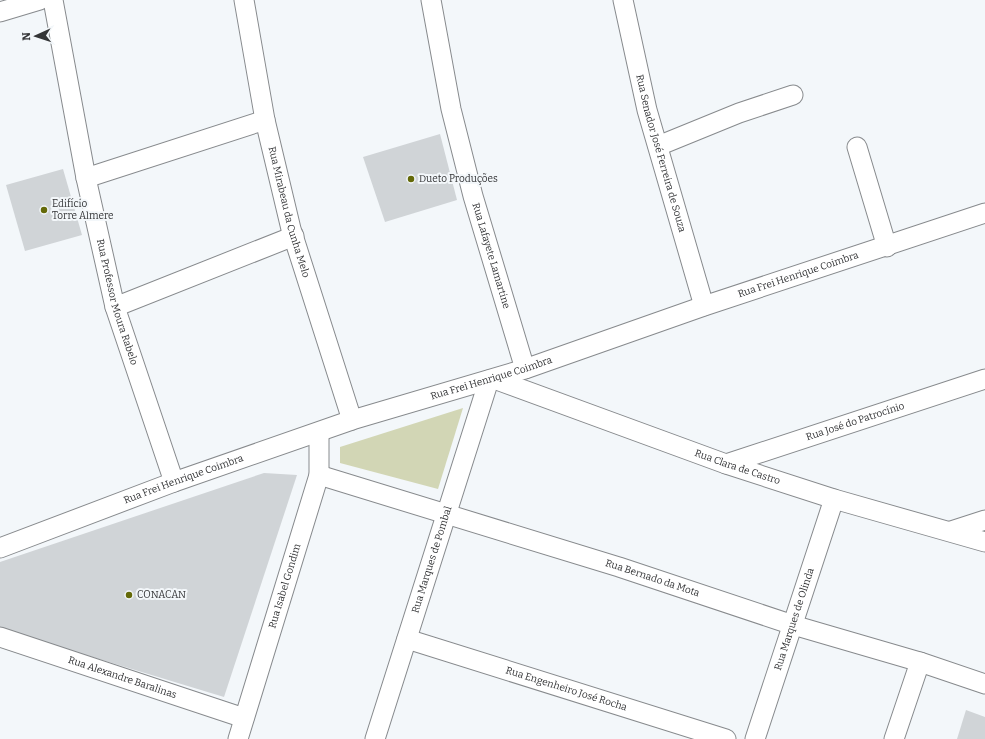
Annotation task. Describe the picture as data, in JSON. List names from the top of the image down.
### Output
{
  "streets": {
    "street": [
      "Rua Senador José Ferreira de Souza",
      "Rua Mirabeau da Cunha Melo",
      "Rua Lafayete Lamartine",
      "Rua Frei Henrique Coimbra",
      "Rua Professor Moura Rabelo",
      "Rua José do Patrocínio",
      "Rua Clara de Castro",
      "Rua Marques de Pombal",
      "Rua Bernado da Mota",
      "Rua Isabel Gondim",
      "Rua Marques de Olinda",
      "Rua Alexandre Baralinas",
      "Rua Engenheiro José Rocha"
    ]
  },
  "crossings": [
    ["Rua Senador José Ferreira de Souza", "Rua Frei Henrique Coimbra"],
    ["Rua Mirabeau da Cunha Melo", "Rua Frei Henrique Coimbra"],
    ["Rua Lafayete Lamartine", "Rua Frei Henrique Coimbra"],
    ["Rua Frei Henrique Coimbra", "Rua Professor Moura Rabelo"],
    ["Rua Frei Henrique Coimbra", "Rua Clara de Castro"],
    ["Rua Frei Henrique Coimbra", "Rua Marques de Pombal"],
    ["Rua Frei Henrique Coimbra", "Rua Isabel Gondim"],
    ["Rua José do Patrocínio", "Rua Clara de Castro"],
    ["Rua Clara de Castro", "Rua Marques de Pombal"],
    ["Rua Clara de Castro", "Rua Marques de Olinda"],
    ["Rua Marques de Pombal", "Rua Bernado da Mota"],
    ["Rua Marques de Pombal", "Rua Engenheiro José Rocha"],
    ["Rua Bernado da Mota", "Rua Isabel Gondim"],
    ["Rua Bernado da Mota", "Rua Marques de Olinda"],
    ["Rua Isabel Gondim", "Rua Alexandre Baralinas"]
  ],
  "places": ["Dueto Produções", "Edifício Torre Almere", "CONACAN"],
  "north": "left"
}
